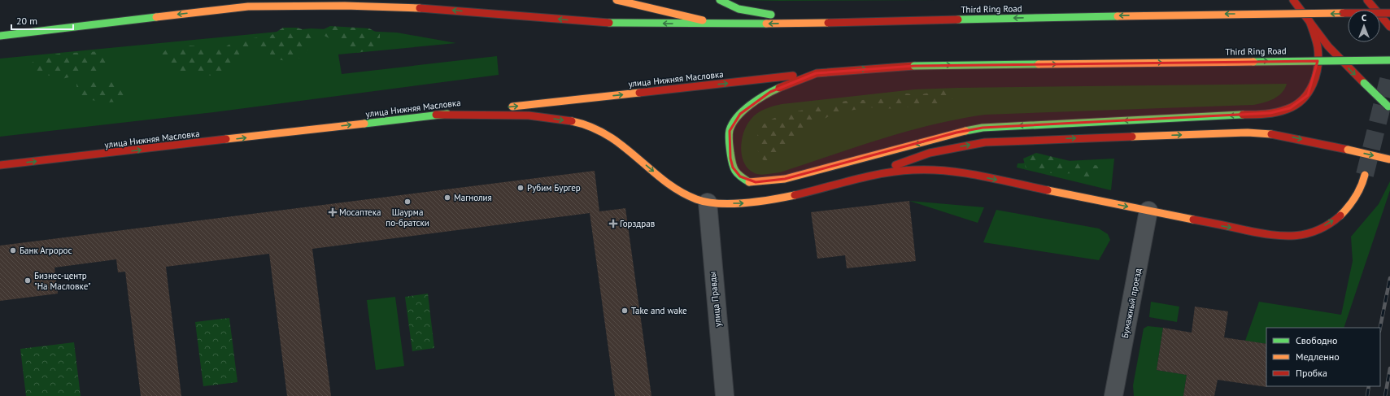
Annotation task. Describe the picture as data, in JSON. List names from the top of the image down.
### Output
{
  "streets": {
    "main road": ["Third Ring Road", "улица Нижняя Масловка"],
    "street": ["улица Правды", "Бумажный проезд"]
  },
  "crossings": [
    ["Third Ring Road", "улица Нижняя Масловка"]
  ],
  "places": {
    "other": [
      "Рубим Бургер",
      "Магнолия",
      "Шаурма по-братски",
      "Банк Агророс",
      "Бизнес-центр \"На Масловке\"",
      "Take and wake"
    ],
    "health": ["Мосаптека", "Горздрав"]
  },
  "legend": ["Свободно", "Медленно", "Пробка"],
  "scale_bar": "20 m",
  "north": "top"
}
